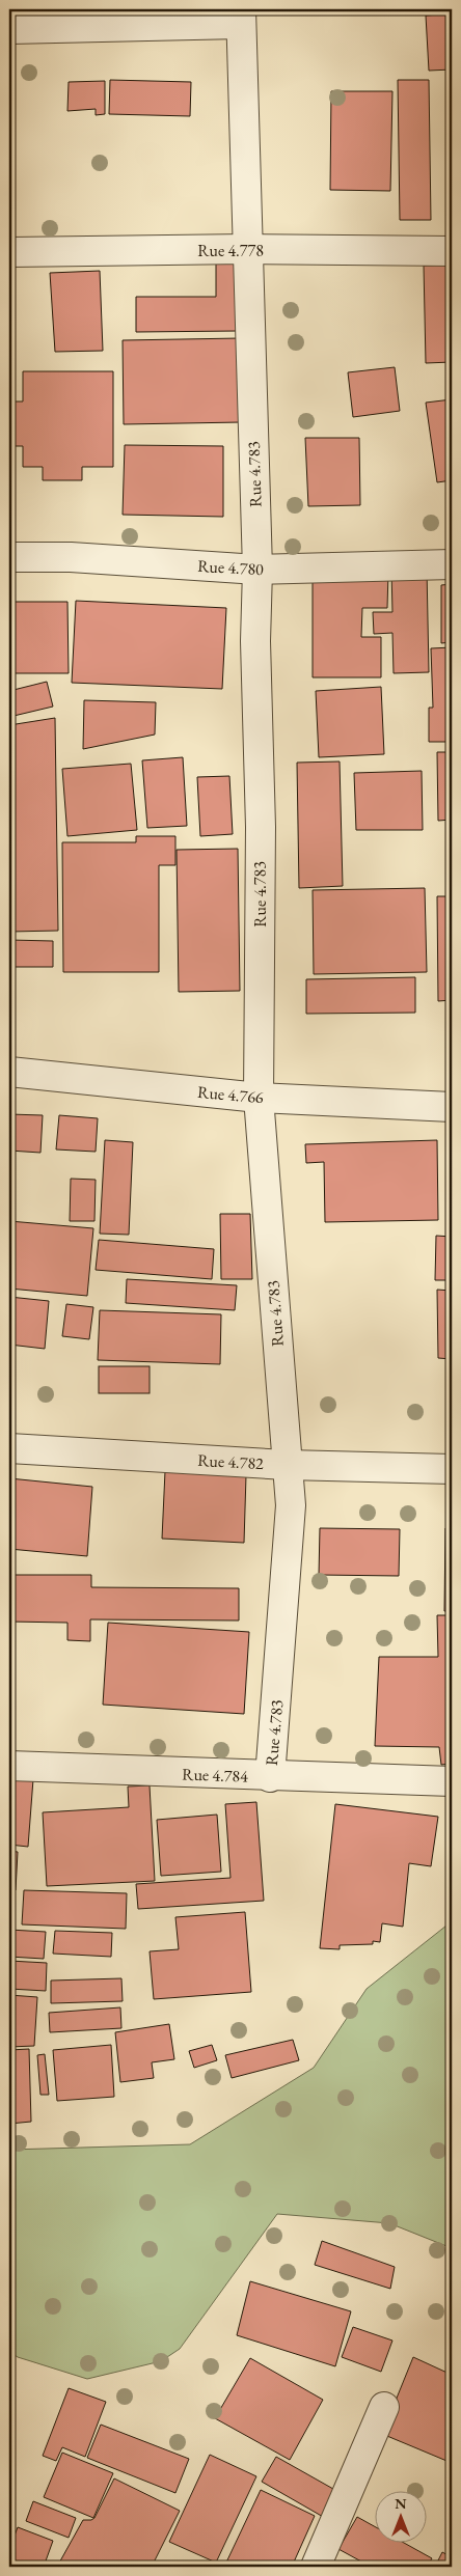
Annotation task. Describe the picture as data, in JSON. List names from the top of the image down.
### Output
{
  "streets": {
    "street": [
      "Rue 4.778",
      "Rue 4.783",
      "Rue 4.780",
      "Rue 4.766",
      "Rue 4.782",
      "Rue 4.784"
    ]
  },
  "crossings": [
    ["Rue 4.778", "Rue 4.783"],
    ["Rue 4.783", "Rue 4.780"],
    ["Rue 4.783", "Rue 4.766"],
    ["Rue 4.783", "Rue 4.782"],
    ["Rue 4.783", "Rue 4.784"]
  ],
  "north": "top"
}
